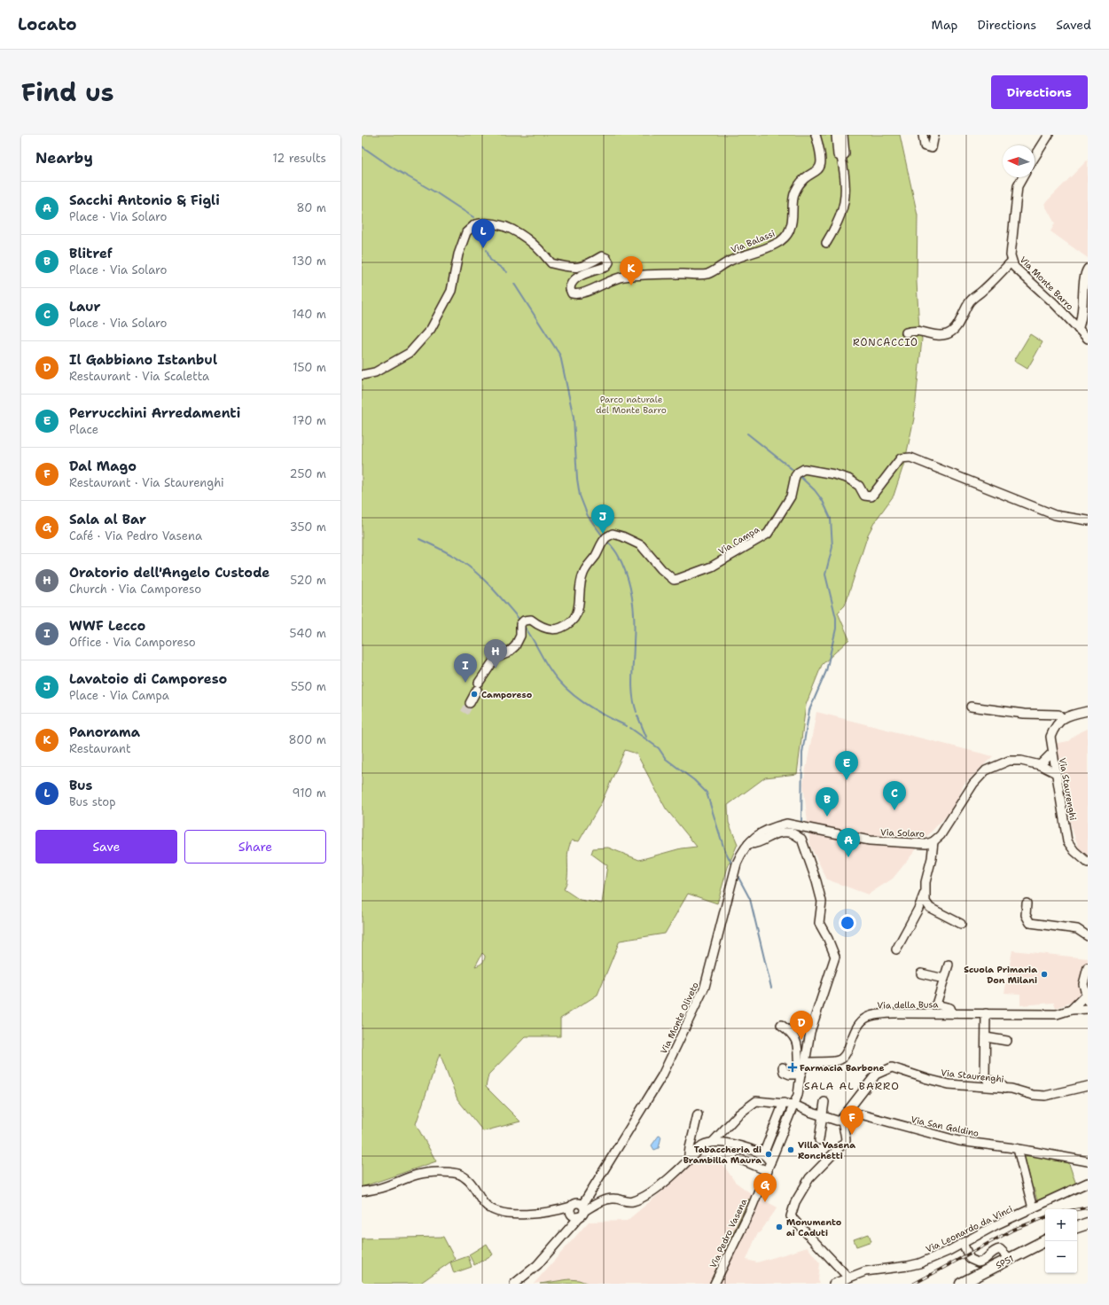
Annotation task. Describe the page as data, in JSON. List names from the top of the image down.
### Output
{
  "streets": {
    "main road": ["SP51"],
    "street": [
      "Via Balassi",
      "Via Monte Barro",
      "Via Campa",
      "Via Staurenghi",
      "Via Solaro",
      "Via della Busa",
      "Via Monte Oliveto",
      "Via San Galdino",
      "Via Leonardo da Vinci",
      "Via Pedro Vasena"
    ]
  },
  "crossings": [
    ["Via Staurenghi", "Via Solaro"],
    ["Via Staurenghi", "Via San Galdino"],
    ["Via Solaro", "Via Monte Oliveto"],
    ["Via Solaro", "Via Pedro Vasena"],
    ["Via della Busa", "Via Pedro Vasena"],
    ["Via Monte Oliveto", "Via San Galdino"],
    ["Via Monte Oliveto", "Via Pedro Vasena"],
    ["Via San Galdino", "Via Pedro Vasena"]
  ],
  "districts": ["RONCACCIO", "SALA AL BARRO"],
  "parks": ["Parco naturale del Monte Barro"],
  "places": {
    "other": [
      "Camporeso",
      "Scuola Primaria Don Milani",
      "Villa Vasena Ronchetti",
      "Tabaccheria di Brambilla Maura",
      "Monumento ai Caduti"
    ],
    "health": ["Farmacia Barbone"]
  },
  "north": "left",
  "page": {
    "header": "Locato",
    "nav": ["Map", "Directions", "Saved"],
    "title": "Find us",
    "buttons": [
      "Directions",
      ["Save", "Share"]
    ],
    "heading": ["Nearby", "12 results"],
    "list": [
      {
        "mark": "A",
        "name": "Sacchi Antonio & Figli",
        "note": "Place · Via Solaro",
        "value": "80 m"
      },
      {
        "mark": "B",
        "name": "Blitref",
        "note": "Place · Via Solaro",
        "value": "130 m"
      },
      {
        "mark": "C",
        "name": "Laur",
        "note": "Place · Via Solaro",
        "value": "140 m"
      },
      {
        "mark": "D",
        "name": "Il Gabbiano Istanbul",
        "note": "Restaurant · Via Scaletta",
        "value": "150 m"
      },
      {
        "mark": "E",
        "name": "Perrucchini Arredamenti",
        "note": "Place",
        "value": "170 m"
      },
      {
        "mark": "F",
        "name": "Dal Mago",
        "note": "Restaurant · Via Staurenghi",
        "value": "250 m"
      },
      {
        "mark": "G",
        "name": "Sala al Bar",
        "note": "Café · Via Pedro Vasena",
        "value": "350 m"
      },
      {
        "mark": "H",
        "name": "Oratorio dell'Angelo Custode",
        "note": "Church · Via Camporeso",
        "value": "520 m"
      },
      {
        "mark": "I",
        "name": "WWF Lecco",
        "note": "Office · Via Camporeso",
        "value": "540 m"
      },
      {
        "mark": "J",
        "name": "Lavatoio di Camporeso",
        "note": "Place · Via Campa",
        "value": "550 m"
      },
      {
        "mark": "K",
        "name": "Panorama",
        "note": "Restaurant",
        "value": "800 m"
      },
      {
        "mark": "L",
        "name": "Bus",
        "note": "Bus stop",
        "value": "910 m"
      }
    ],
    "pins": [
      "L",
      "K",
      "J",
      "H",
      "I",
      "E",
      "C",
      "B",
      "A",
      "D",
      "F",
      "G"
    ],
    "map_buttons": ["+", "−"]
  }
}
